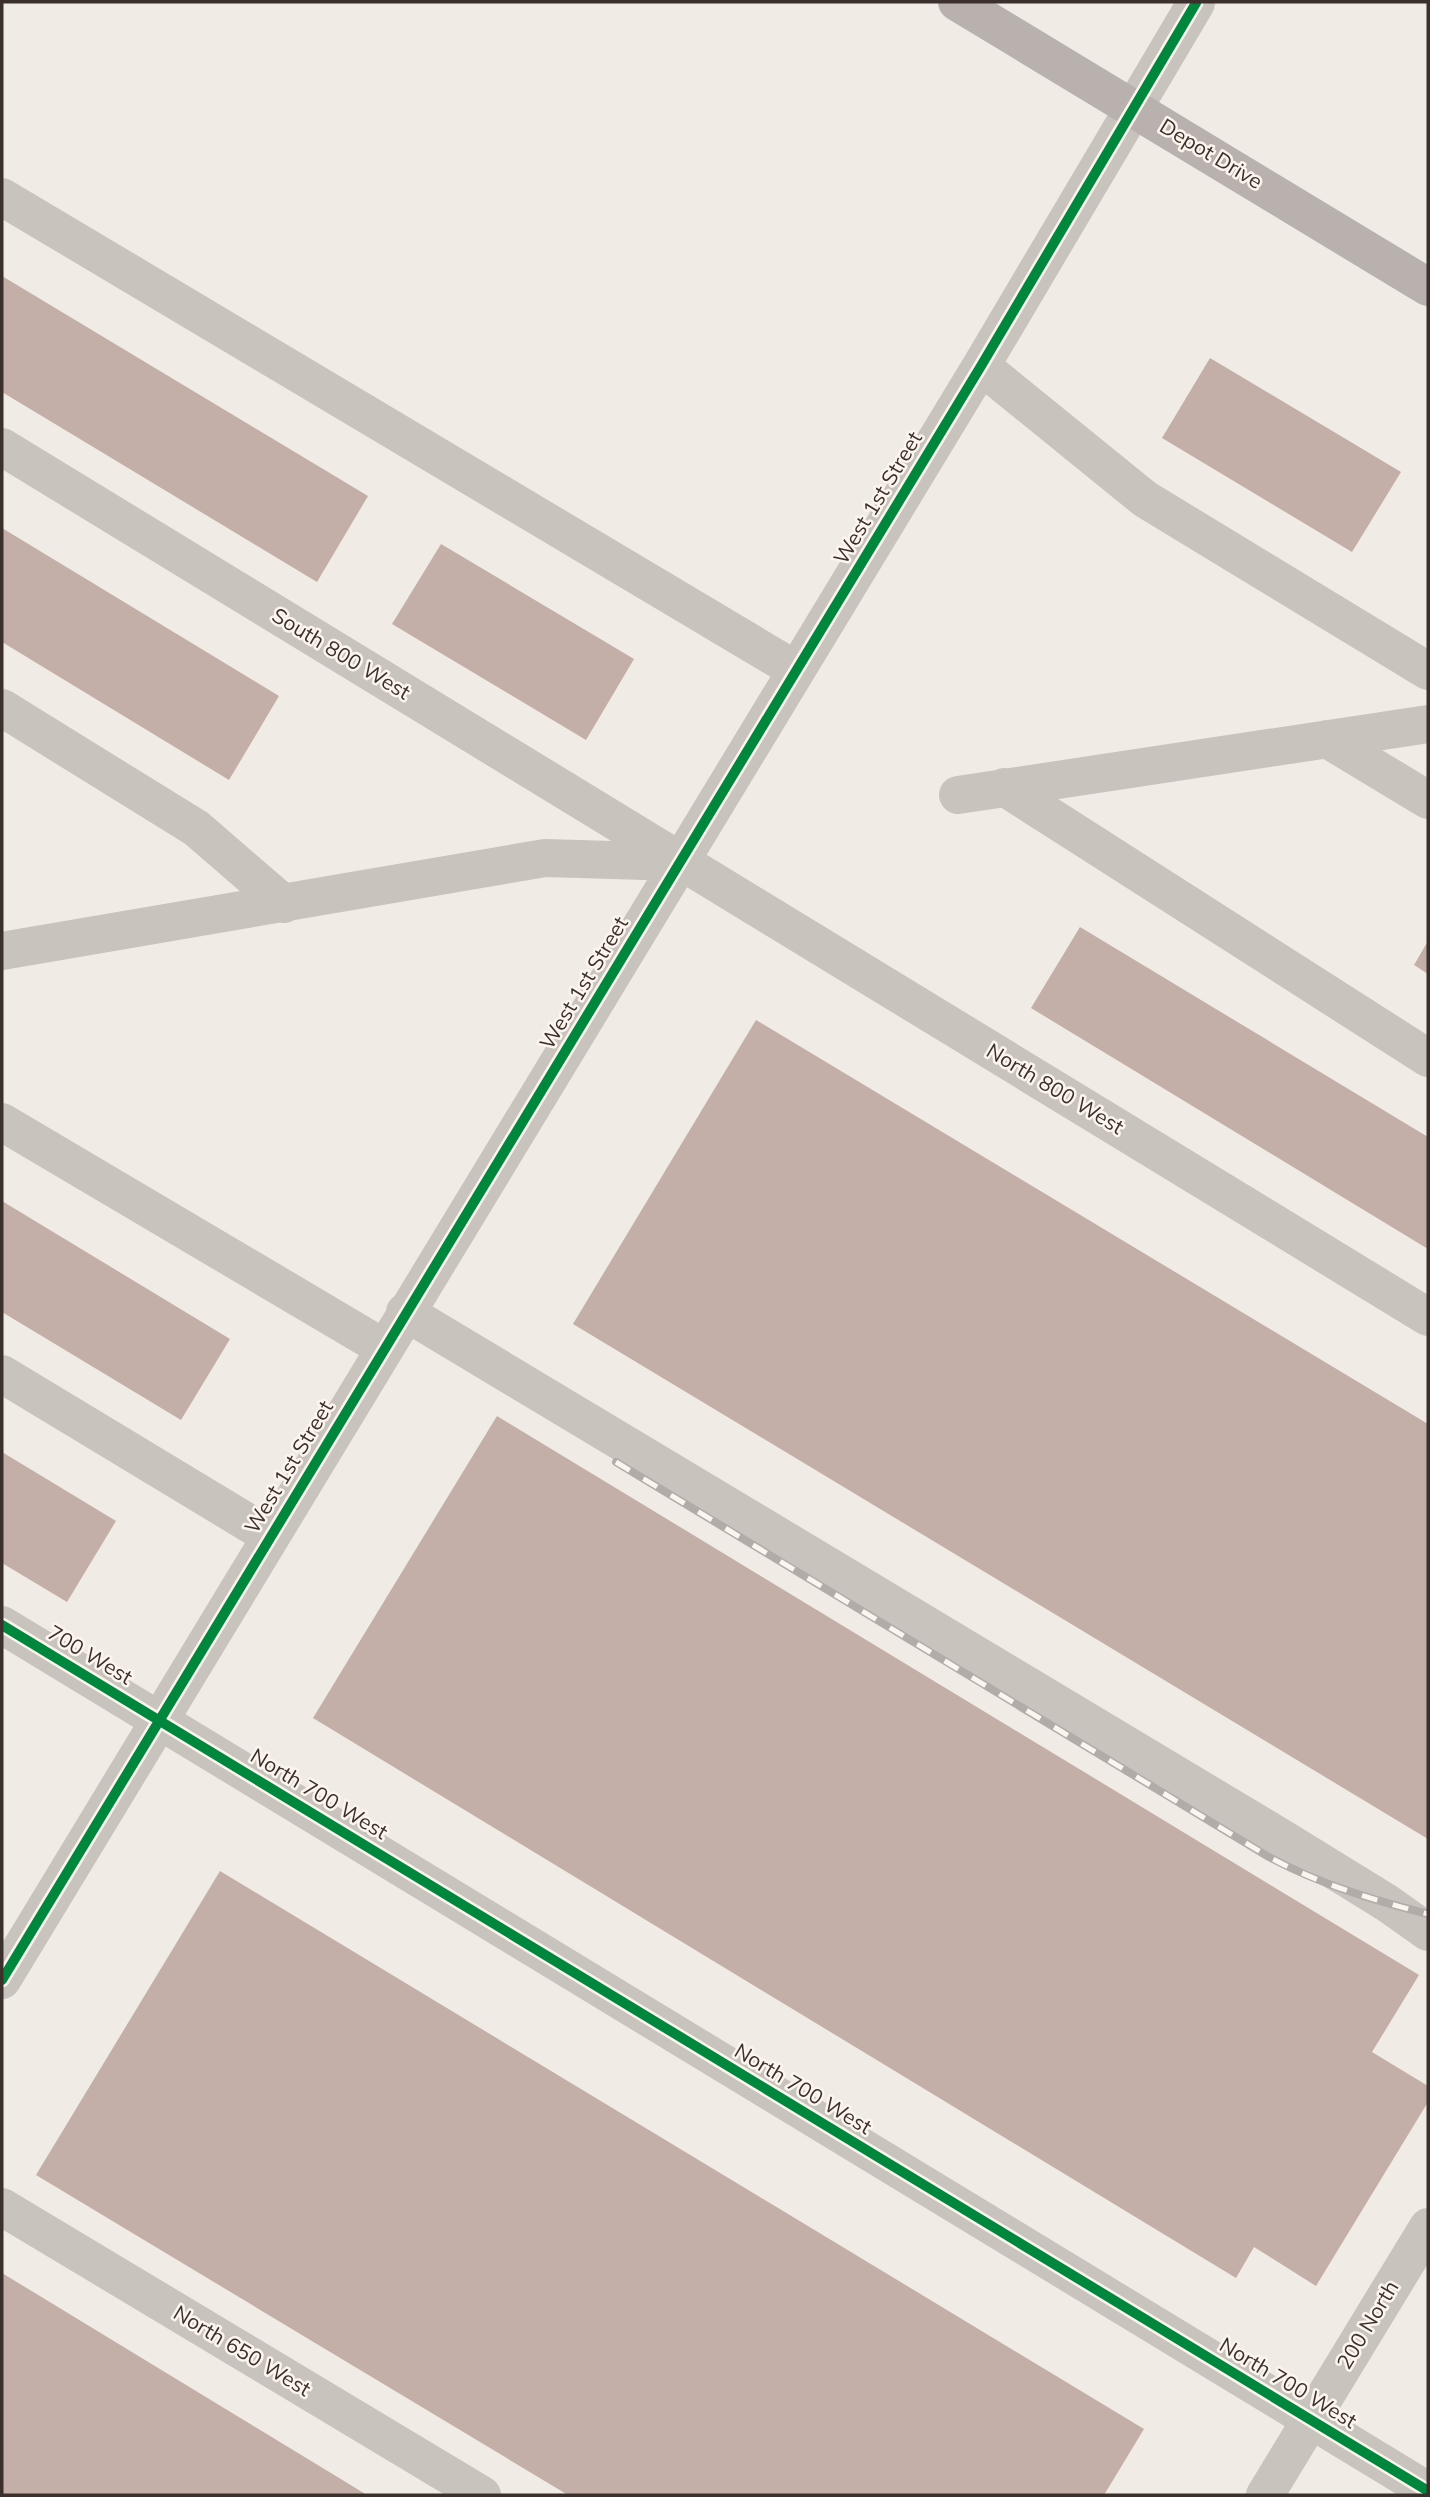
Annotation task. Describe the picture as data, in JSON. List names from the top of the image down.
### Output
{
  "streets": {
    "main road": ["Depot Drive"],
    "street": [
      "West 1st Street",
      "South 800 West",
      "North 800 West",
      "700 West",
      "North 700 West",
      "200 North",
      "North 650 West"
    ]
  },
  "crossings": [
    ["Depot Drive", "West 1st Street"],
    ["West 1st Street", "South 800 West"],
    ["West 1st Street", "North 800 West"],
    ["West 1st Street", "700 West"],
    ["West 1st Street", "North 700 West"],
    ["South 800 West", "North 800 West"],
    ["700 West", "North 700 West"],
    ["North 700 West", "200 North"]
  ]
}
